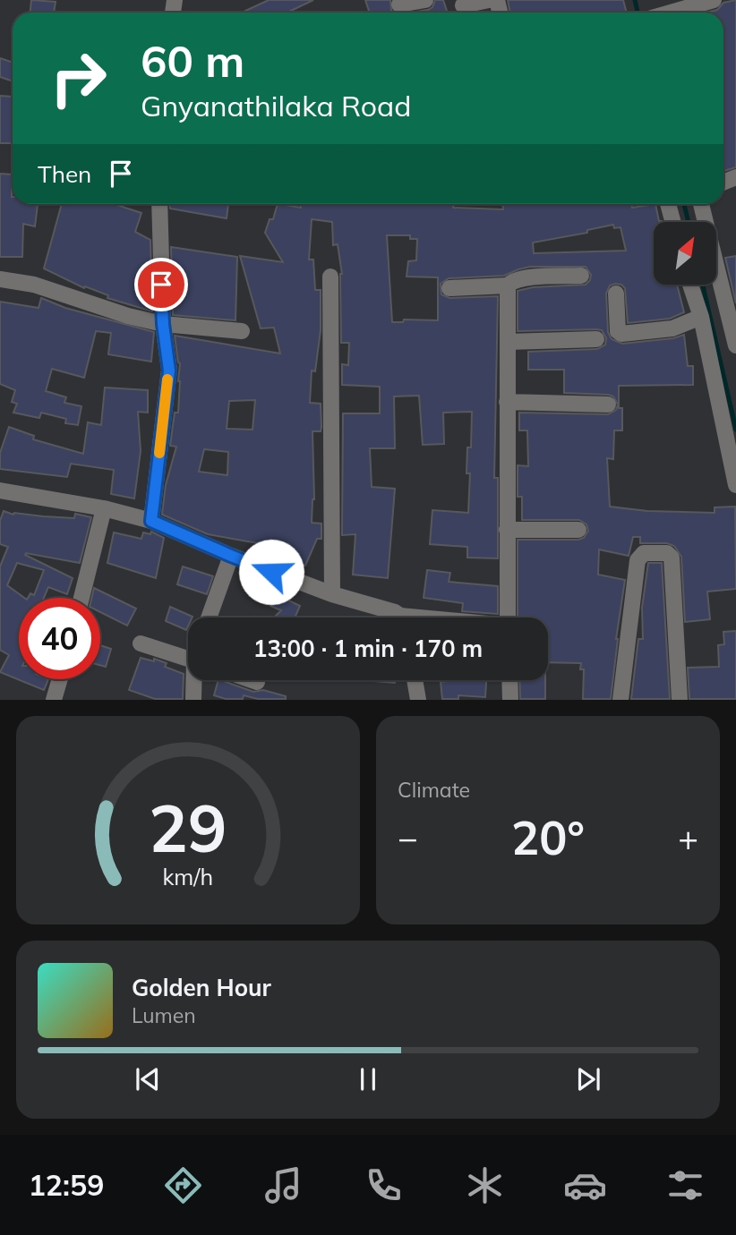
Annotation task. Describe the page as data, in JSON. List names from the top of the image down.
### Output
{
  "north": "top right",
  "page": {
    "turn": ["60 m", "Gnyanathilaka Road"],
    "then": "Then",
    "limit": "40",
    "trip": "13:00 · 1 min · 170 m",
    "tile": "Climate",
    "heat": ["−", "20°", "+"],
    "song": ["Golden Hour", "Lumen"],
    "tabs": "12:59",
    "gauge": ["29", "km/h"]
  }
}
